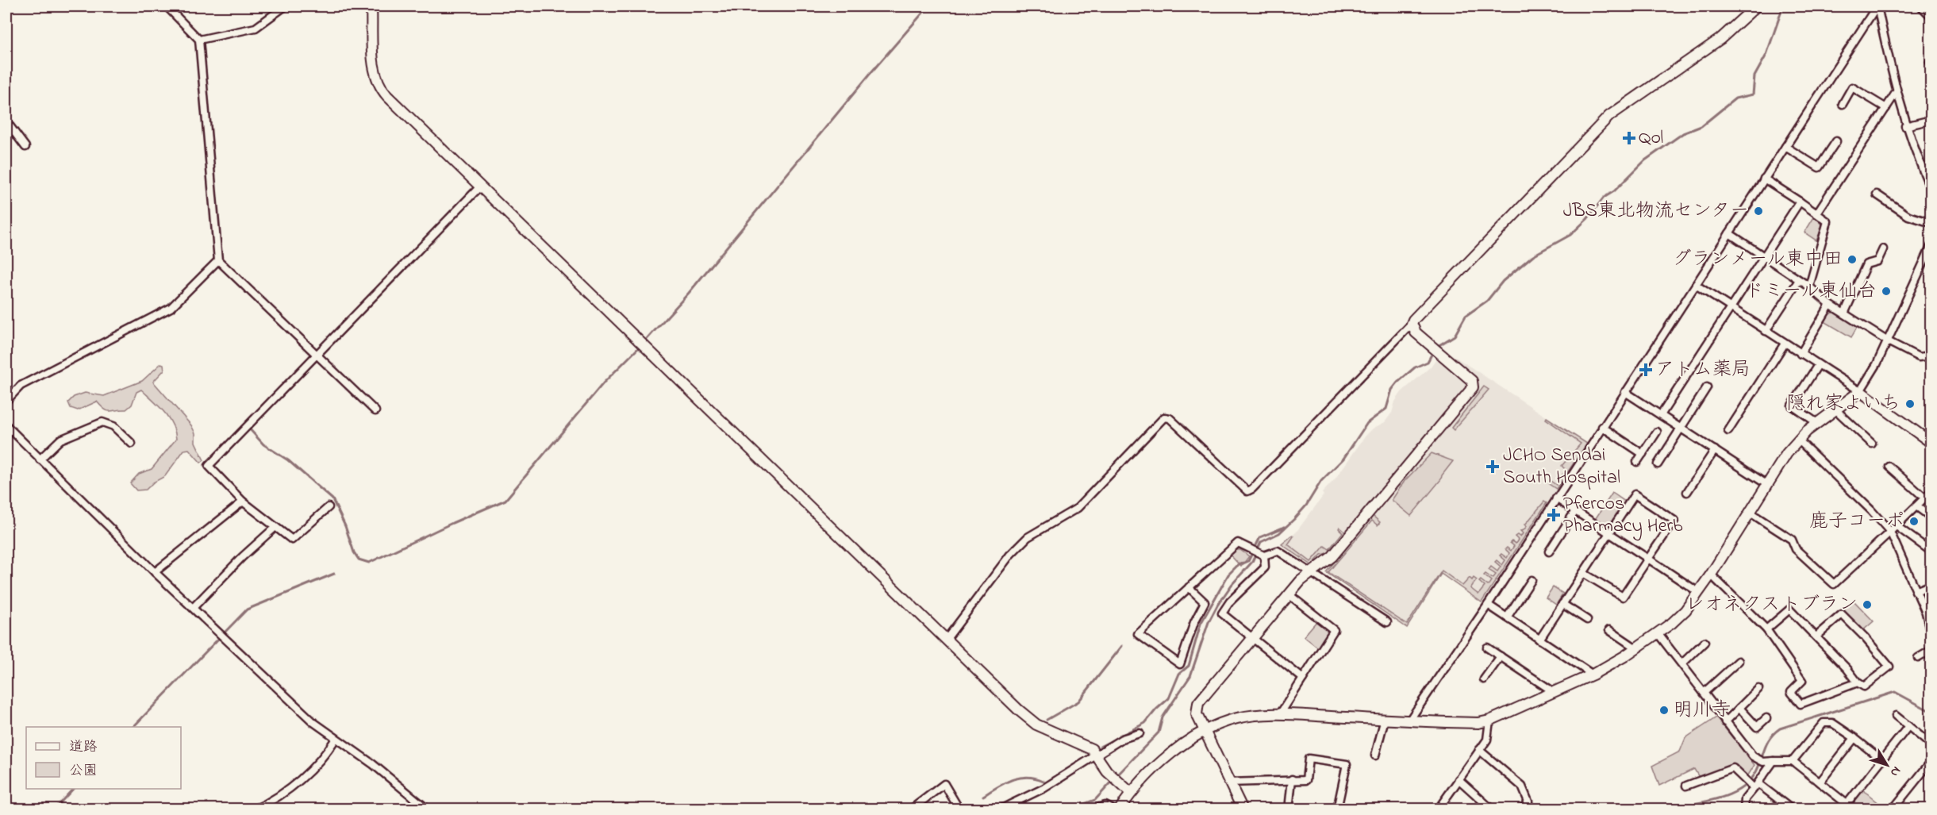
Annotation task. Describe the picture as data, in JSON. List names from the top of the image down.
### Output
{
  "places": {
    "health": [
      "Qol",
      "アトム薬局",
      "JCHO Sendai South Hospital",
      "Pfercos Pharmacy Herb"
    ],
    "other": [
      "JBS東北物流センター",
      "グランメール東中田",
      "ドミール東仙台",
      "隠れ家よいち",
      "鹿子コーポ",
      "レオネクストブラン",
      "明川寺"
    ]
  },
  "legend": ["道路", "公園"],
  "north": "bottom right"
}
